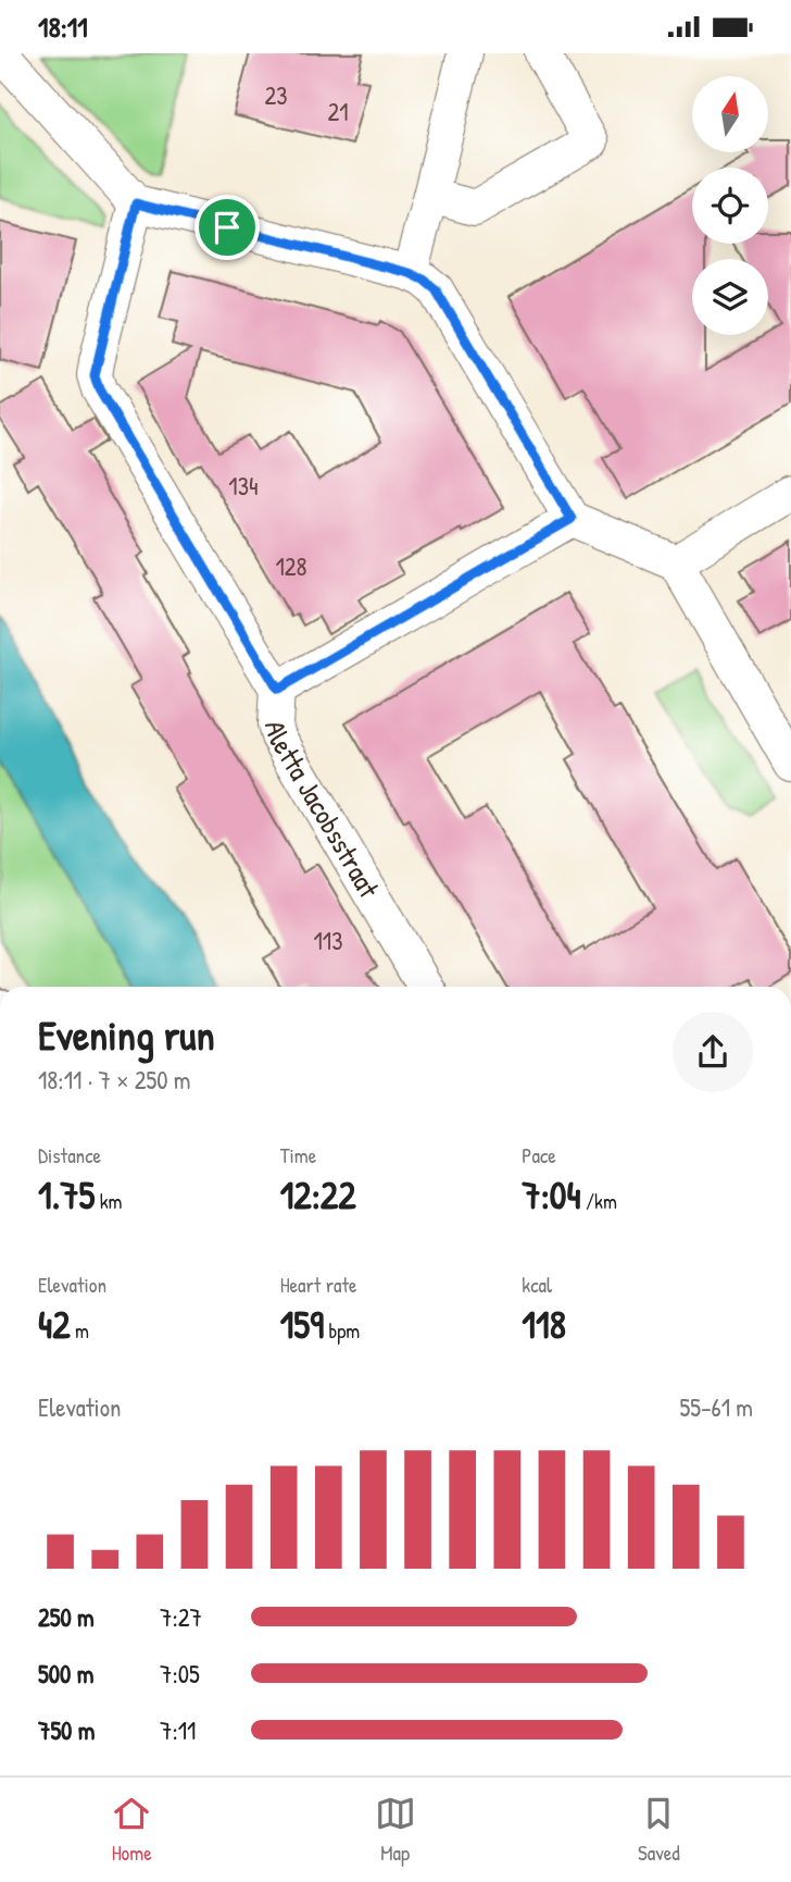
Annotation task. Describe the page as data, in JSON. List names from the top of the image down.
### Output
{
  "streets": {
    "street": ["Aletta Jacobsstraat"]
  },
  "house_numbers": [
    "23",
    "21",
    "134",
    "128",
    "113"
  ],
  "north": "top",
  "page": {
    "status": "18:11",
    "heading": ["Evening run", "18:11 · 7 × 250 m"],
    "stats": [
      ["Distance", "1.75 km"],
      ["Time", "12:22"],
      ["Pace", "7:04 /km"],
      ["Elevation", "42 m"],
      ["Heart rate", "159 bpm"],
      ["kcal", "118"]
    ],
    "chart": ["Elevation", "55–61 m"],
    "list": [
      {
        "name": "250 m",
        "note": "7:27"
      },
      {
        "name": "500 m",
        "note": "7:05"
      },
      {
        "name": "750 m",
        "note": "7:11"
      }
    ],
    "tabs": ["Home", "Map", "Saved"]
  }
}
